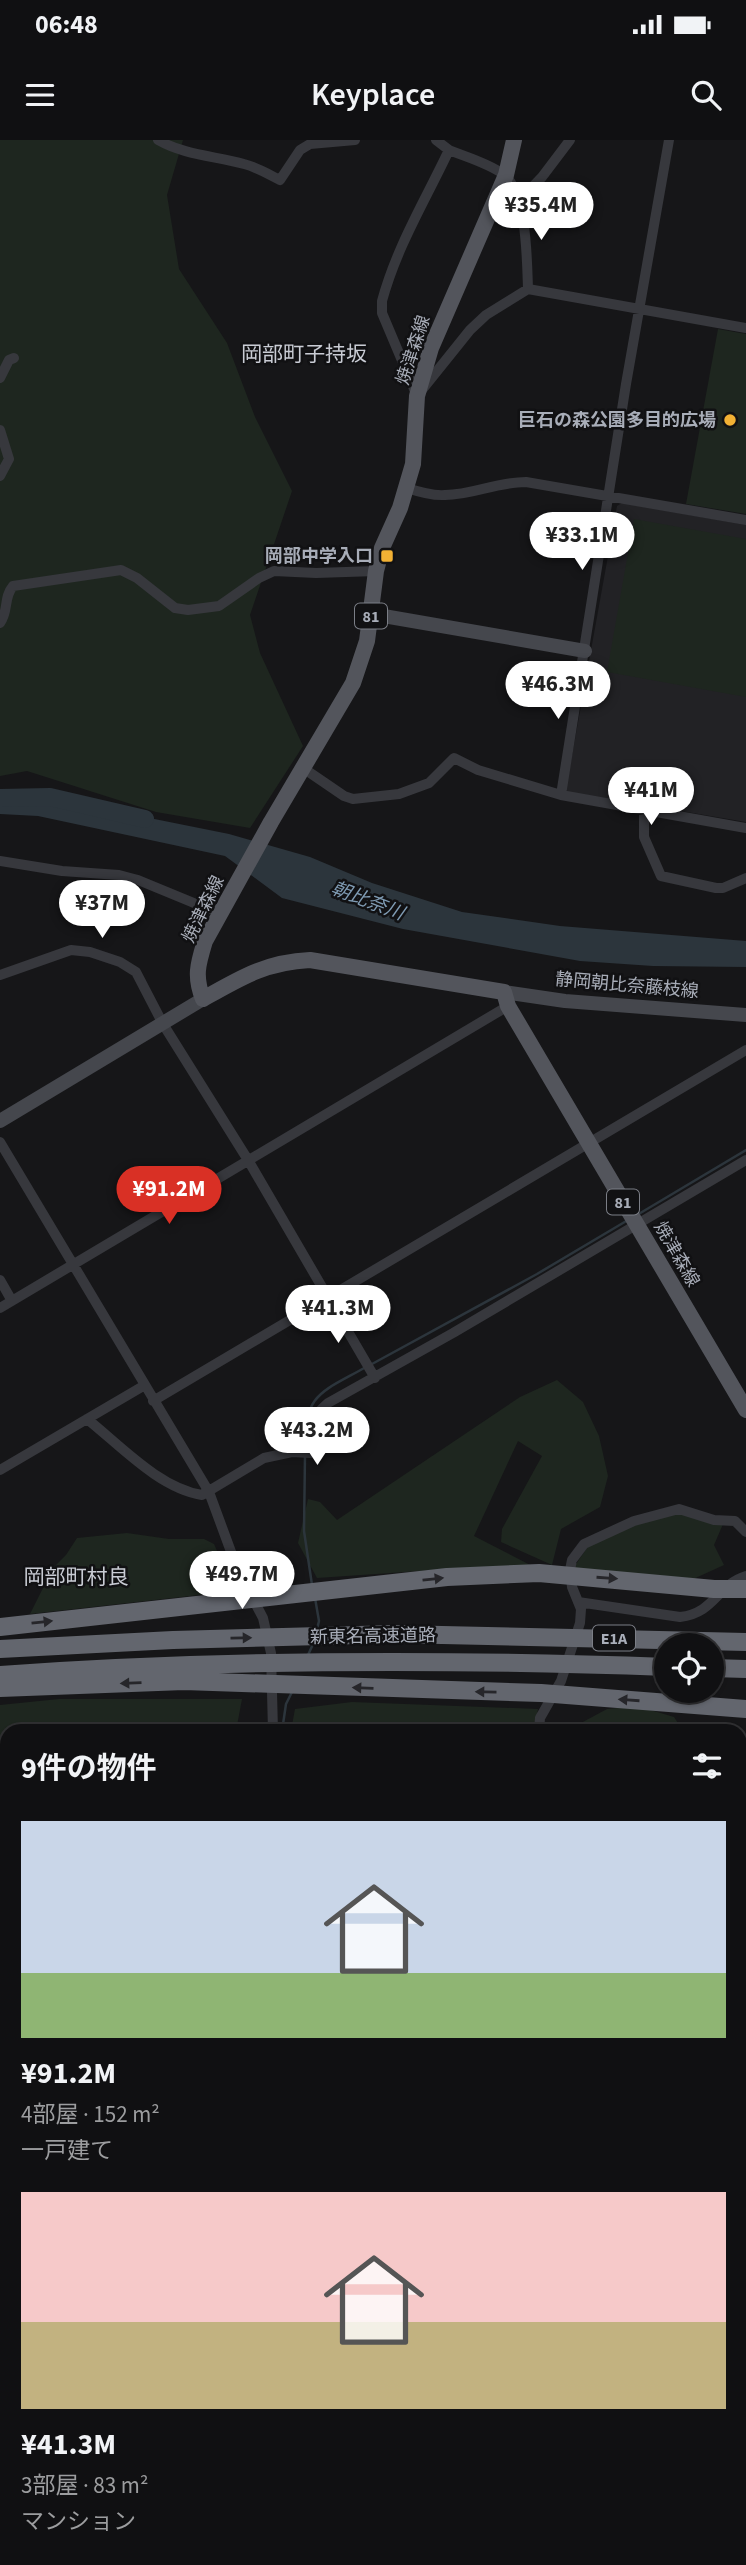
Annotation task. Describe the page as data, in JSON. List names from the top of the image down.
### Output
{
  "streets": {
    "highway": ["新東名高速道路", "E1A"],
    "main road": ["焼津森線", "81", "静岡朝比奈藤枝線"]
  },
  "crossings": [
    ["焼津森線", "静岡朝比奈藤枝線"]
  ],
  "districts": ["岡部町子持坂", "岡部町村良"],
  "water": ["朝比奈川"],
  "places": {
    "other": ["巨石の森公園多目的広場"],
    "transit": ["岡部中学入口"]
  },
  "page": {
    "status": "06:48",
    "header": "Keyplace",
    "price": [
      "¥35.4M",
      "¥33.1M",
      "¥46.3M",
      "¥41M",
      "¥37M",
      "¥91.2M",
      "¥41.3M",
      "¥43.2M",
      "¥49.7M"
    ],
    "heading": "9件の物件",
    "list": [
      {
        "name": "¥91.2M",
        "note": "4部屋 · 152 m² · 一戸建て"
      },
      {
        "name": "¥41.3M",
        "note": "3部屋 · 83 m² · マンション"
      }
    ]
  }
}
